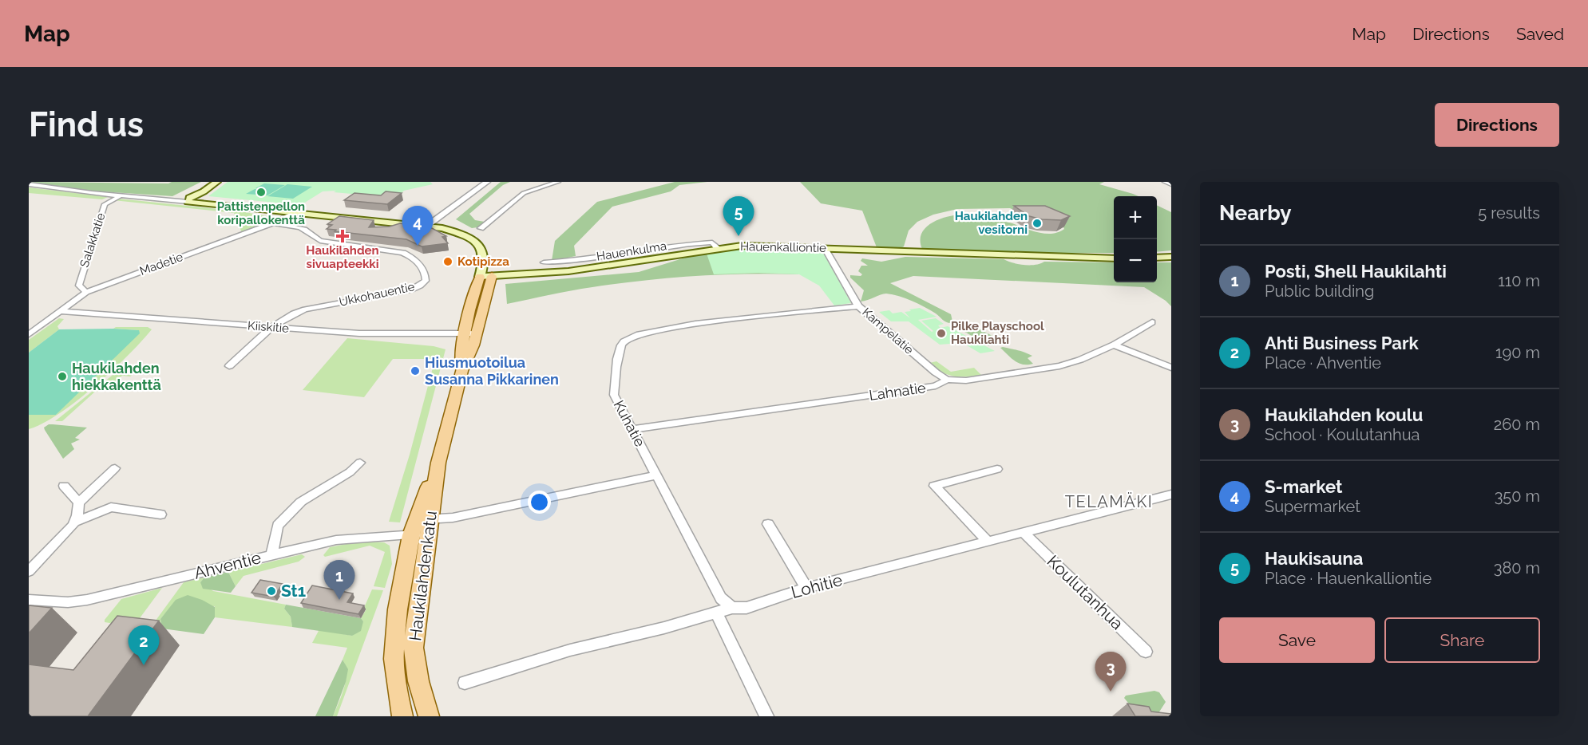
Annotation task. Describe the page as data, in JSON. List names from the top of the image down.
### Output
{
  "streets": {
    "main road": ["Hauenkalliontie", "Haukilahdenkatu"],
    "street": [
      "Salakkatie",
      "Hauenkulma",
      "Madetie",
      "Ukkohauentie",
      "Kiiskitie",
      "Kampelatie",
      "Lahnatie",
      "Kuhatie",
      "Ahventie",
      "Lohitie",
      "Koulutanhua"
    ]
  },
  "crossings": [
    ["Salakkatie", "Madetie"],
    ["Salakkatie", "Haukilahdenkatu"],
    ["Hauenkalliontie", "Hauenkulma"],
    ["Hauenkalliontie", "Kampelatie"],
    ["Hauenkalliontie", "Haukilahdenkatu"],
    ["Madetie", "Ukkohauentie"],
    ["Madetie", "Kiiskitie"],
    ["Madetie", "Haukilahdenkatu"],
    ["Ukkohauentie", "Kiiskitie"],
    ["Kiiskitie", "Haukilahdenkatu"],
    ["Kampelatie", "Lahnatie"],
    ["Kampelatie", "Kuhatie"],
    ["Lahnatie", "Kuhatie"],
    ["Kuhatie", "Ahventie"],
    ["Kuhatie", "Lohitie"],
    ["Ahventie", "Haukilahdenkatu"],
    ["Lohitie", "Koulutanhua"]
  ],
  "districts": ["TELAMÄKI"],
  "places": {
    "other": [
      "Pattistenpellon koripallokenttä",
      "Haukilahden vesitorni",
      "Kotipizza",
      "Pilke Playschool Haukilahti",
      "Hiusmuotoilua Susanna Pikkarinen",
      "Haukilahden hiekkakenttä",
      "St1"
    ],
    "health": ["Haukilahden sivuapteekki"]
  },
  "page": {
    "header": "Map",
    "nav": ["Map", "Directions", "Saved"],
    "buttons": [
      "Directions",
      ["Save", "Share"]
    ],
    "title": "Find us",
    "heading": ["Nearby", "5 results"],
    "map_buttons": ["+", "−"],
    "pins": [
      "5",
      "4",
      "1",
      "2",
      "3"
    ],
    "list": [
      {
        "mark": "1",
        "name": "Posti, Shell Haukilahti",
        "note": "Public building",
        "value": "110 m"
      },
      {
        "mark": "2",
        "name": "Ahti Business Park",
        "note": "Place · Ahventie",
        "value": "190 m"
      },
      {
        "mark": "3",
        "name": "Haukilahden koulu",
        "note": "School · Koulutanhua",
        "value": "260 m"
      },
      {
        "mark": "4",
        "name": "S-market",
        "note": "Supermarket",
        "value": "350 m"
      },
      {
        "mark": "5",
        "name": "Haukisauna",
        "note": "Place · Hauenkalliontie",
        "value": "380 m"
      }
    ]
  }
}
